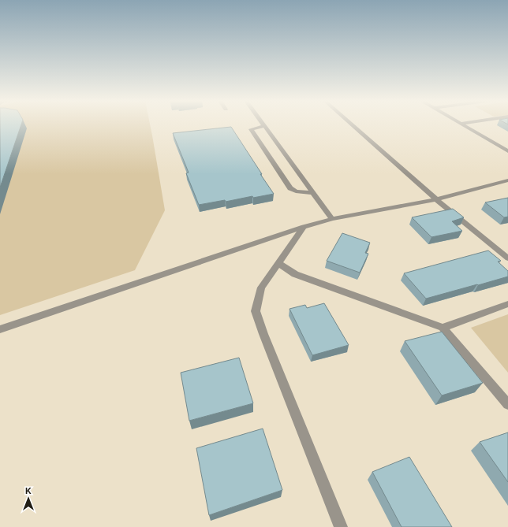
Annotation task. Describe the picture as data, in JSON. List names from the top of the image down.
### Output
{
  "north": "top"
}
